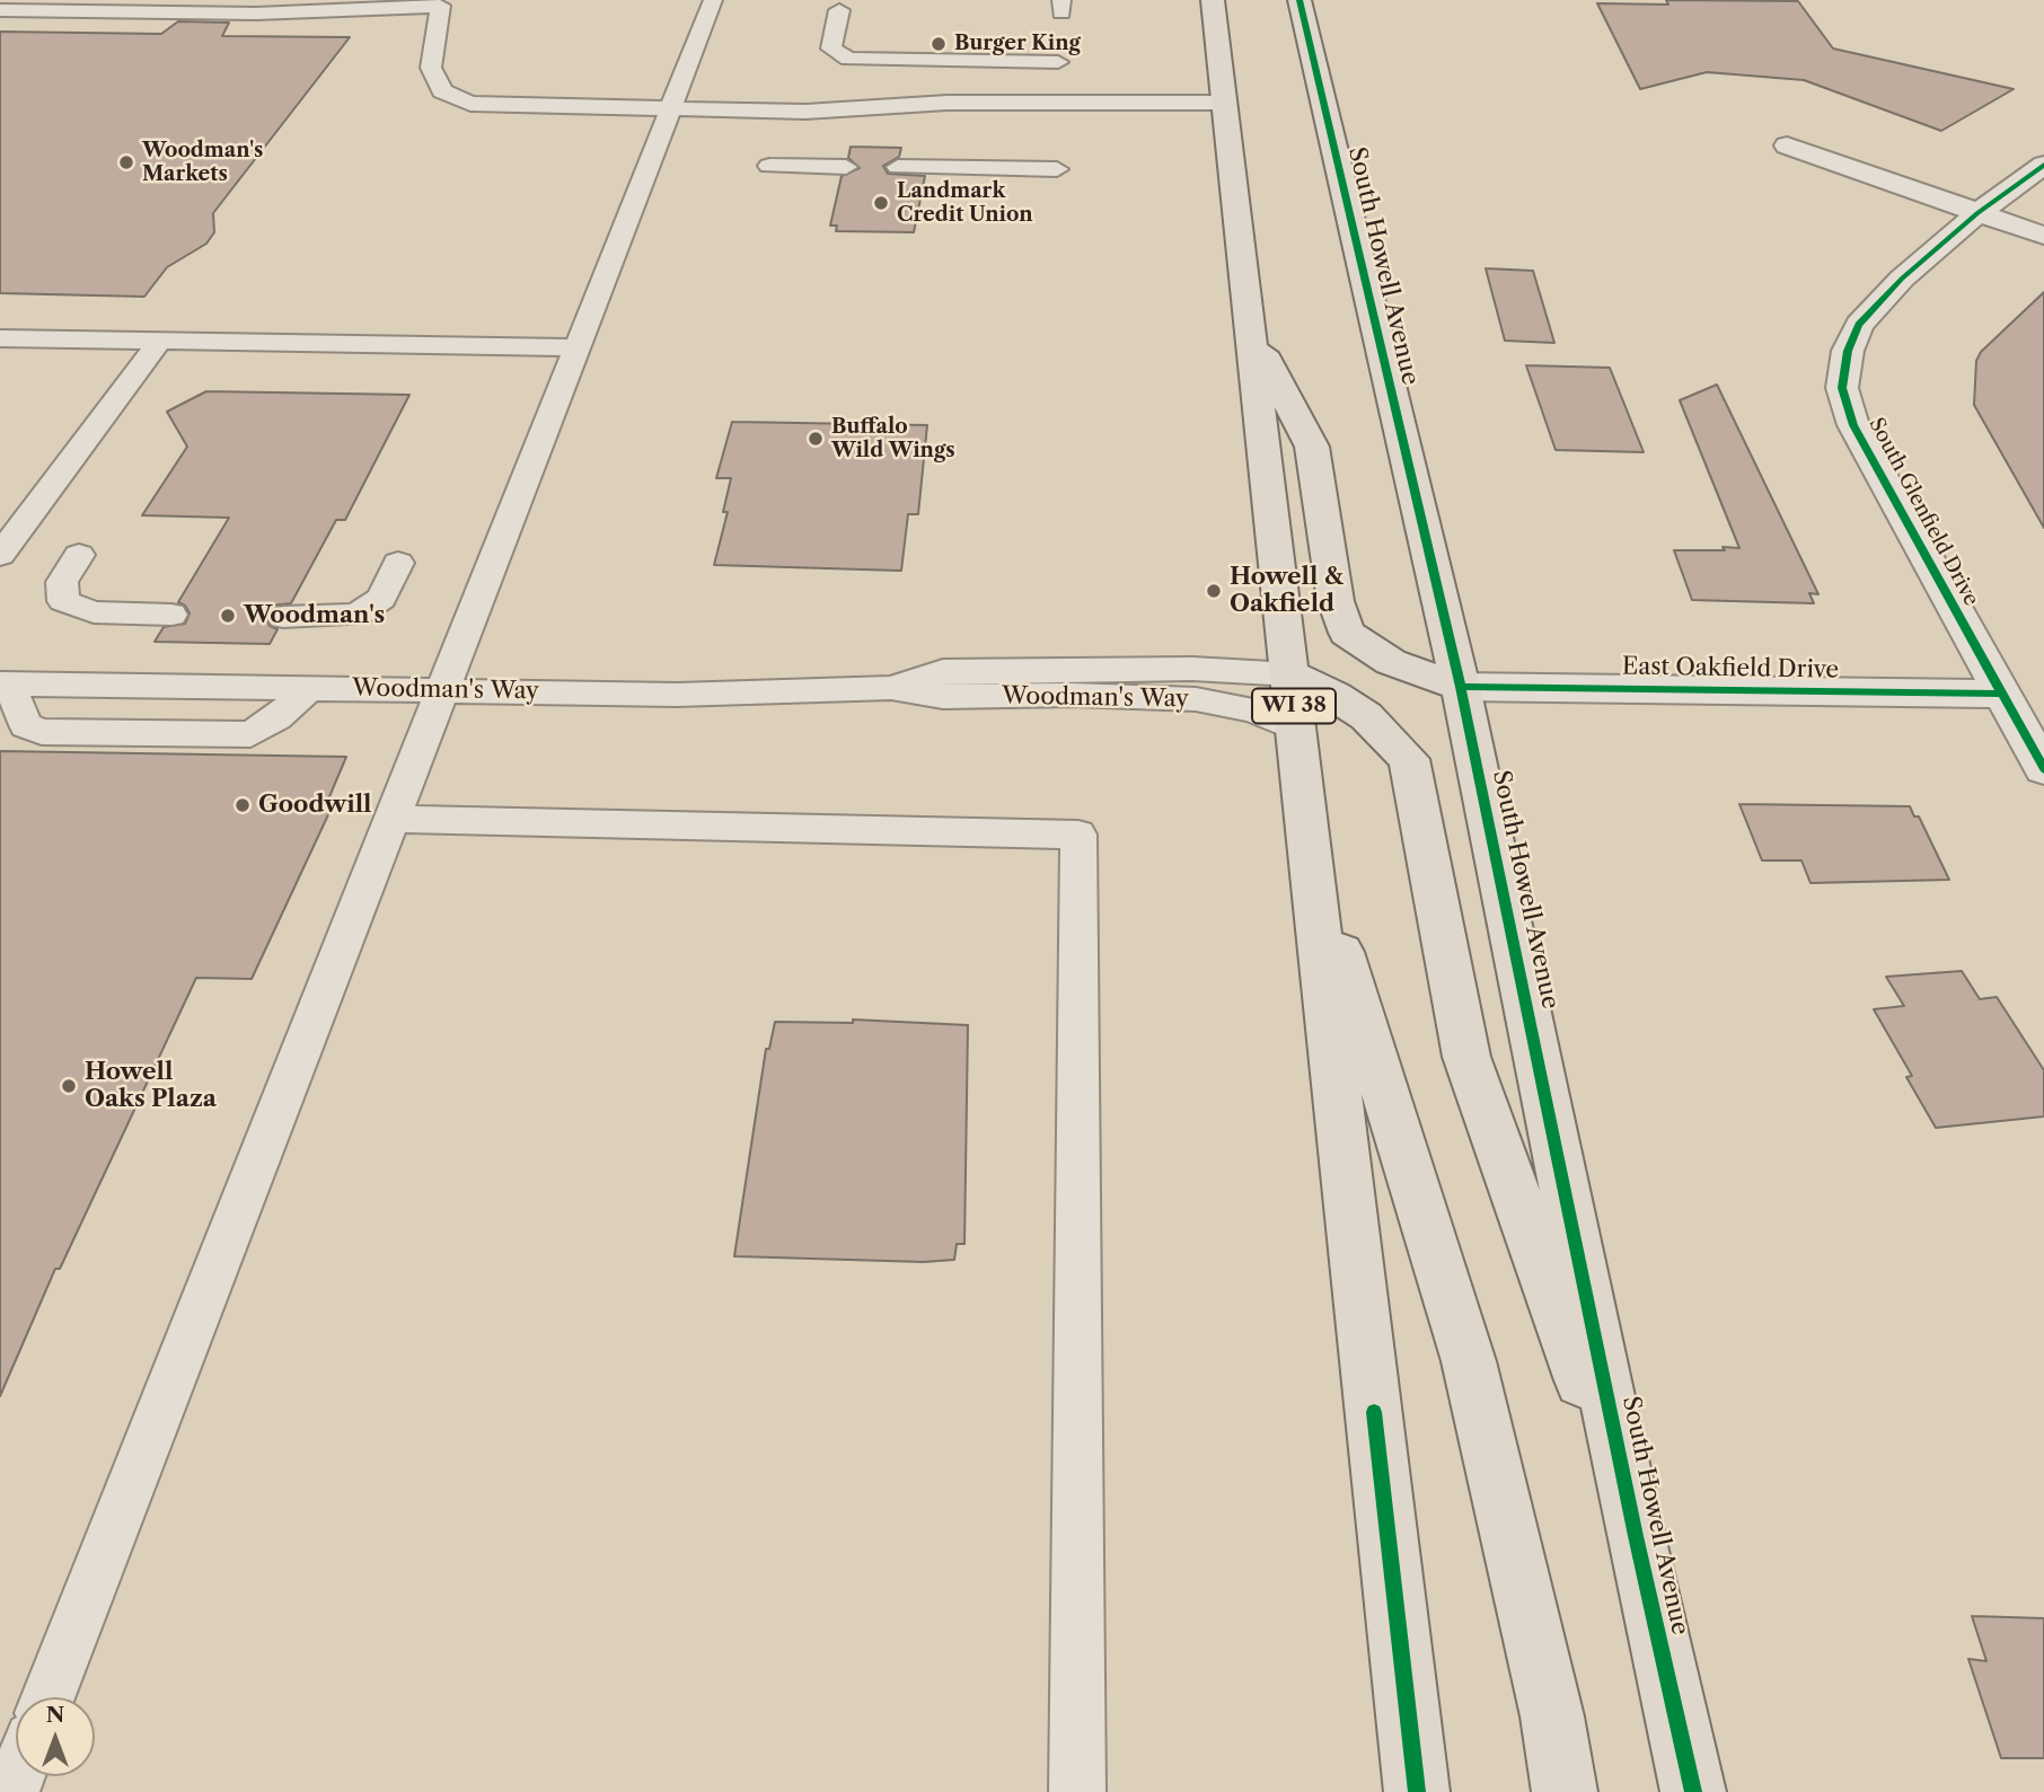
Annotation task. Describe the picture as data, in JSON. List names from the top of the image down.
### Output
{
  "streets": {
    "main road": ["South Howell Avenue", "WI 38"],
    "street": ["South Glenfield Drive", "East Oakfield Drive"],
    "lane": ["Woodman's Way"]
  },
  "crossings": [
    ["South Howell Avenue", "East Oakfield Drive"],
    ["South Glenfield Drive", "East Oakfield Drive"],
    ["Woodman's Way", "WI 38"]
  ],
  "places": [
    "Burger King",
    "Woodman's Markets",
    "Landmark Credit Union",
    "Buffalo Wild Wings",
    "Howell & Oakfield",
    "Woodman's",
    "Goodwill",
    "Howell Oaks Plaza"
  ],
  "north": "top"
}
